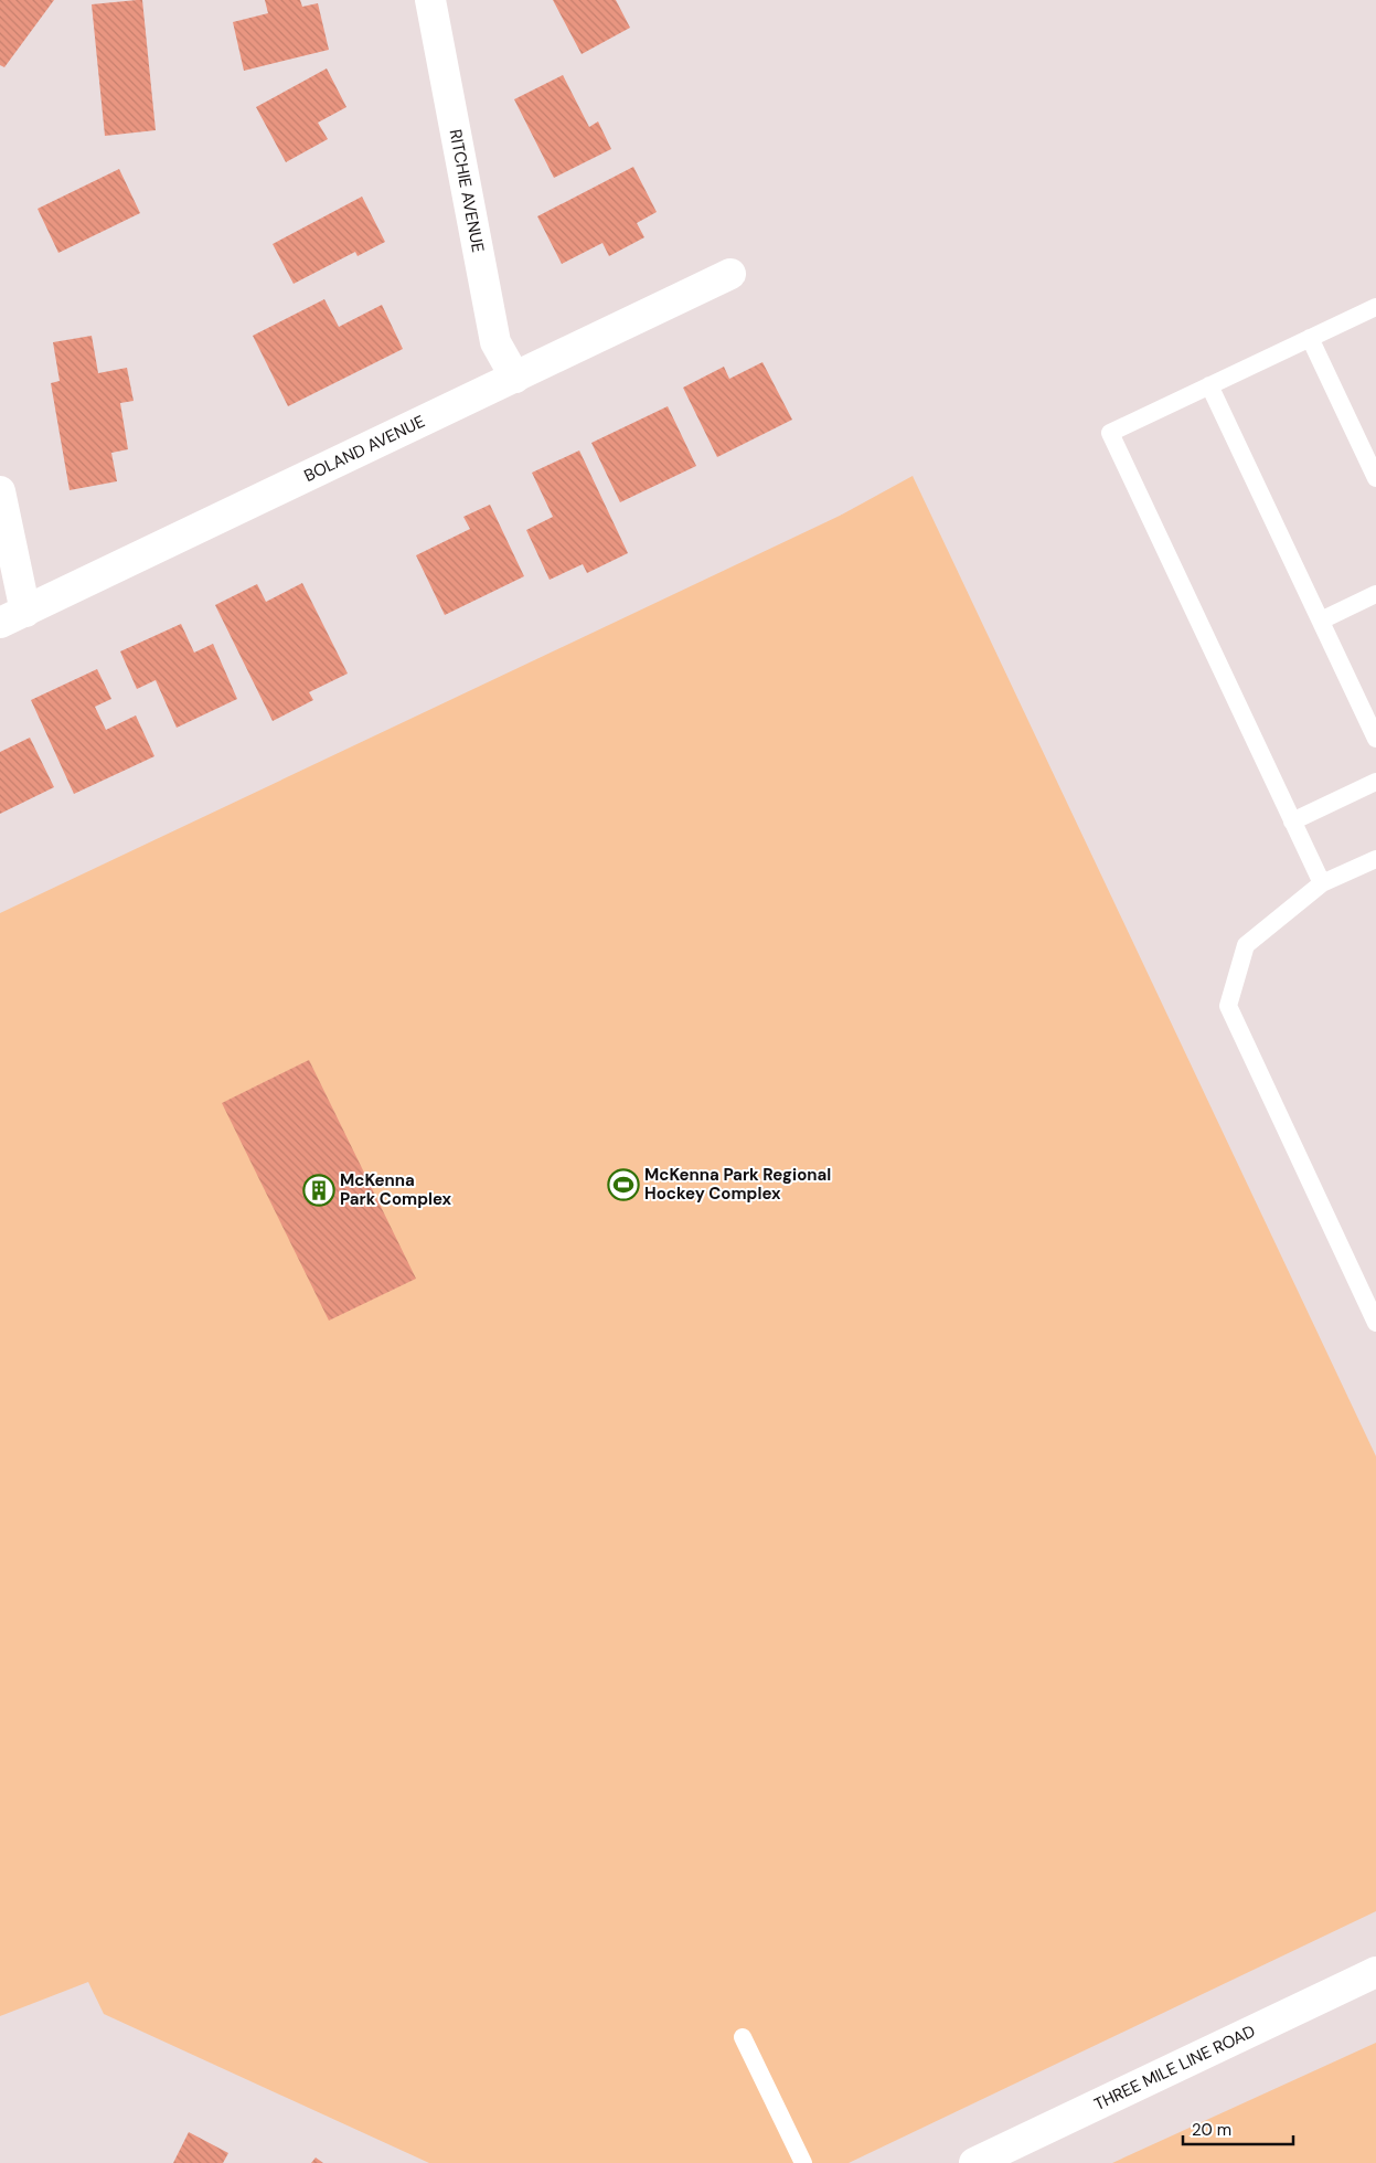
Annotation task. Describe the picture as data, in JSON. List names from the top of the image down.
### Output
{
  "streets": {
    "street": ["RITCHIE AVENUE", "BOLAND AVENUE", "THREE MILE LINE ROAD"]
  },
  "crossings": [
    ["RITCHIE AVENUE", "BOLAND AVENUE"]
  ],
  "places": {
    "sports": ["McKenna Park Regional Hockey Complex"],
    "building": ["McKenna Park Complex"]
  },
  "scale_bar": "20 m"
}
